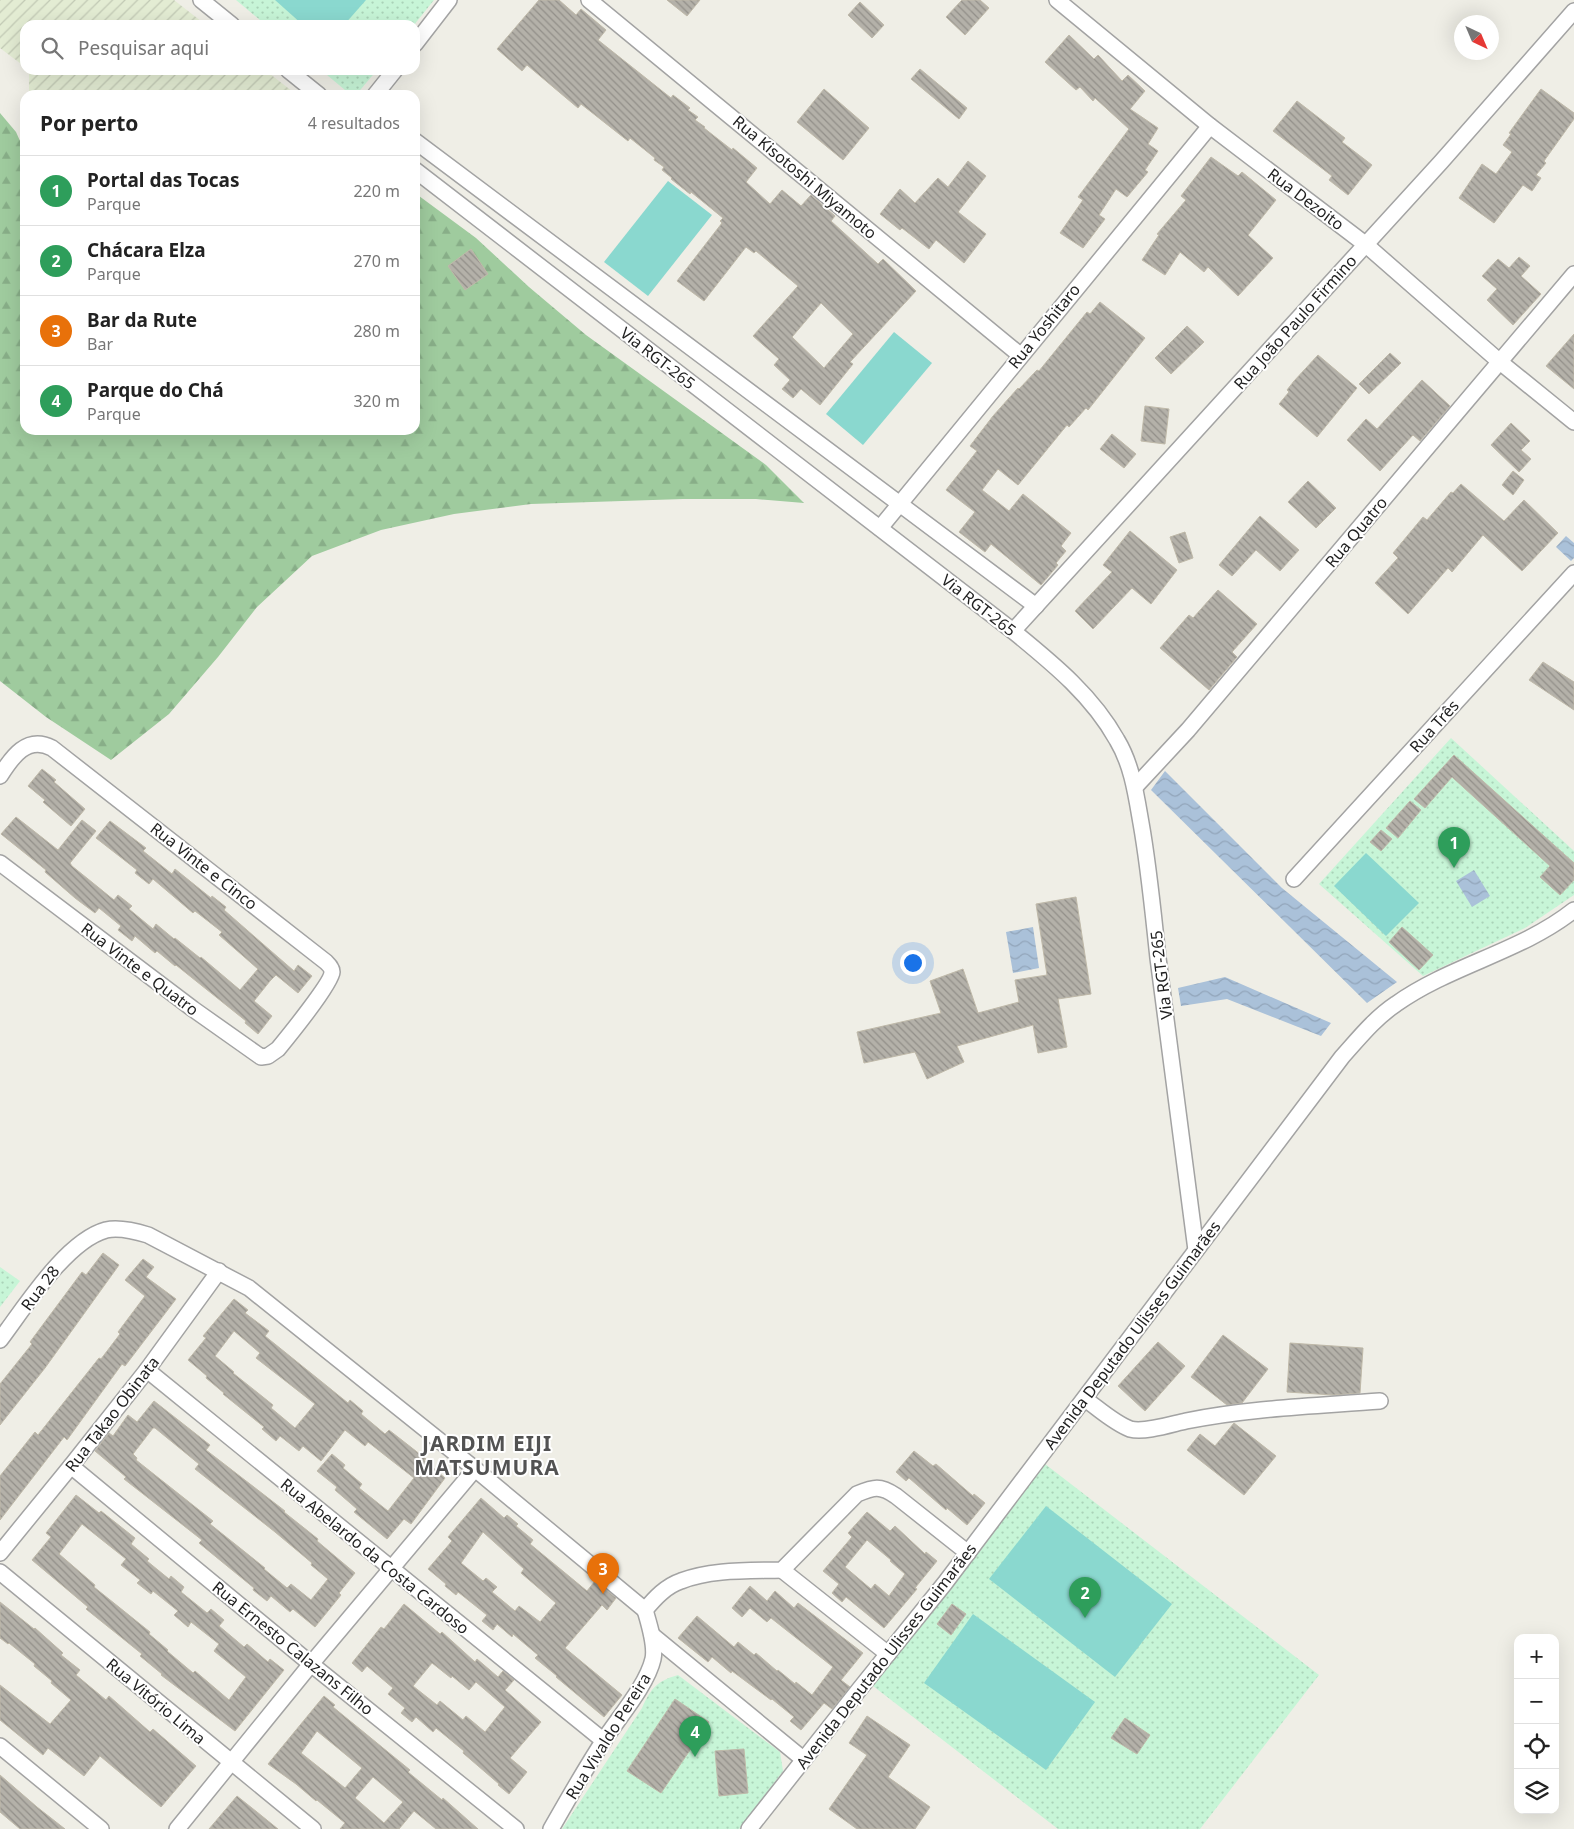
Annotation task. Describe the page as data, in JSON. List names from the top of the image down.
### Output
{
  "streets": {
    "street": [
      "Rua Kisotoshi Miyamoto",
      "Rua Dezoito",
      "Rua João Paulo Firmino",
      "Rua Yoshitaro",
      "Via RGT-265",
      "Rua Quatro",
      "Rua Três",
      "Rua Vinte e Cinco",
      "Rua Vinte e Quatro",
      "Rua 28",
      "Avenida Deputado Ulisses Guimarães",
      "Rua Takao Obinata",
      "Rua Abelardo da Costa Cardoso",
      "Rua Ernesto Calazans Filho",
      "Rua Vitório Lima",
      "Rua Vivaldo Pereira"
    ]
  },
  "crossings": [
    ["Rua Kisotoshi Miyamoto", "Rua Yoshitaro"],
    ["Rua Dezoito", "Rua João Paulo Firmino"],
    ["Rua Dezoito", "Rua Yoshitaro"],
    ["Rua Dezoito", "Rua Quatro"],
    ["Rua João Paulo Firmino", "Via RGT-265"],
    ["Rua Yoshitaro", "Via RGT-265"],
    ["Via RGT-265", "Rua Quatro"],
    ["Via RGT-265", "Avenida Deputado Ulisses Guimarães"],
    ["Rua Vinte e Cinco", "Rua Vinte e Quatro"],
    ["Rua 28", "Rua Takao Obinata"],
    ["Rua 28", "Rua Vivaldo Pereira"],
    ["Rua Takao Obinata", "Rua Abelardo da Costa Cardoso"],
    ["Rua Takao Obinata", "Rua Ernesto Calazans Filho"],
    ["Rua Abelardo da Costa Cardoso", "Rua Vivaldo Pereira"]
  ],
  "districts": ["JARDIM EIJI MATSUMURA"],
  "north": "bottom right",
  "page": {
    "search": "Pesquisar aqui",
    "heading": ["Por perto", "4 resultados"],
    "list": [
      {
        "mark": "1",
        "name": "Portal das Tocas",
        "note": "Parque",
        "value": "220 m"
      },
      {
        "mark": "2",
        "name": "Chácara Elza",
        "note": "Parque",
        "value": "270 m"
      },
      {
        "mark": "3",
        "name": "Bar da Rute",
        "note": "Bar",
        "value": "280 m"
      },
      {
        "mark": "4",
        "name": "Parque do Chá",
        "note": "Parque",
        "value": "320 m"
      }
    ],
    "pins": [
      "1",
      "3",
      "2",
      "4"
    ],
    "map_buttons": ["+", "−"]
  }
}
